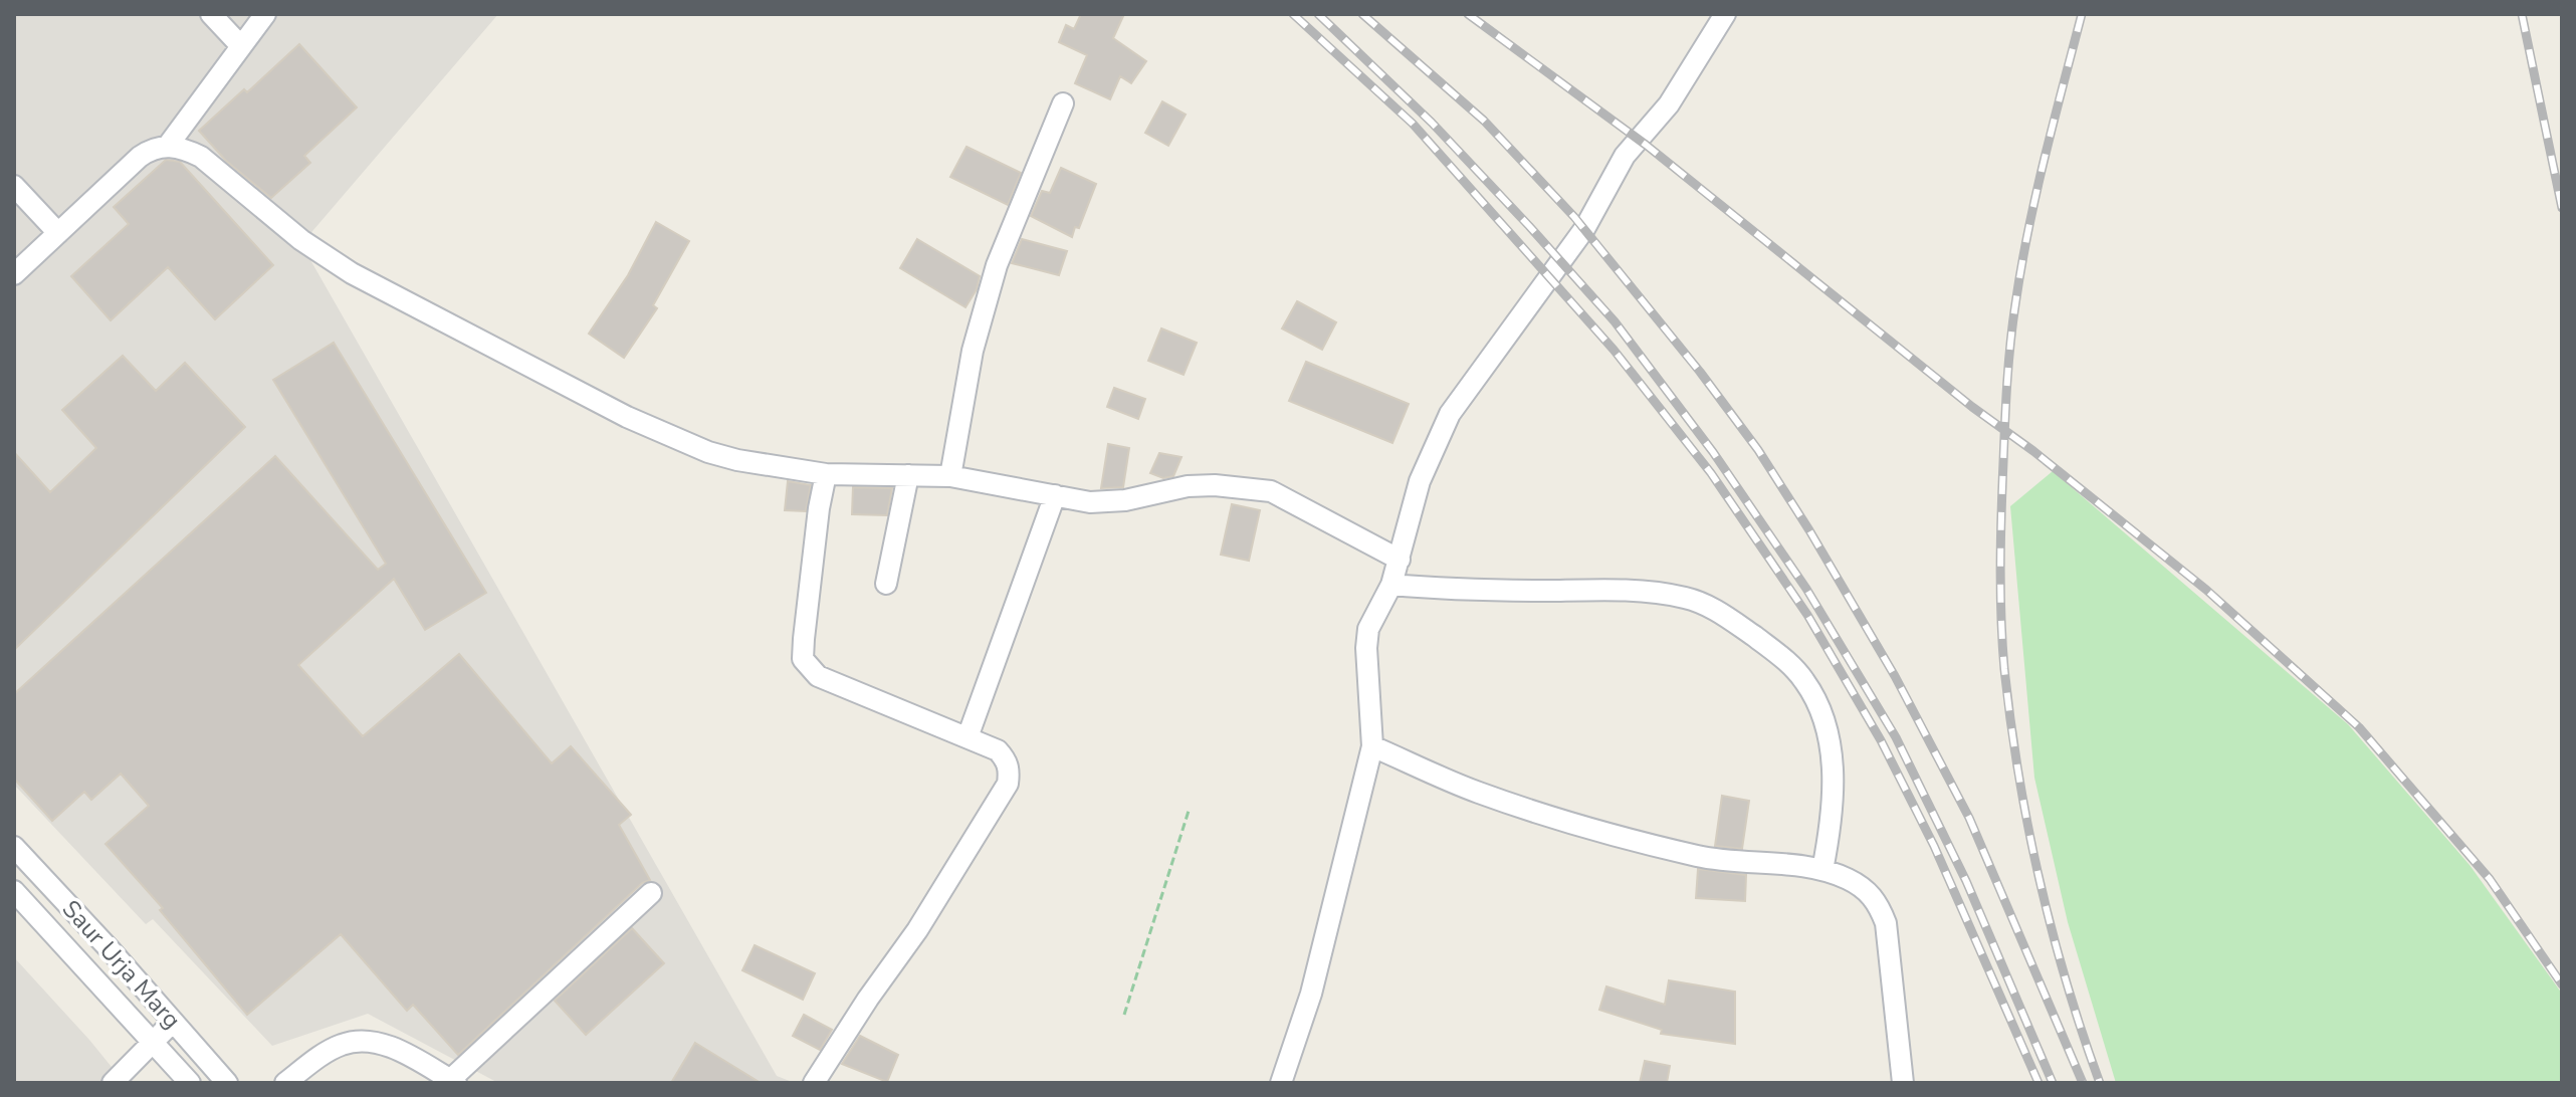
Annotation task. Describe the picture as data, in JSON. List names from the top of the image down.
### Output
{
  "streets": {
    "street": ["Saur Urja Marg"]
  }
}
